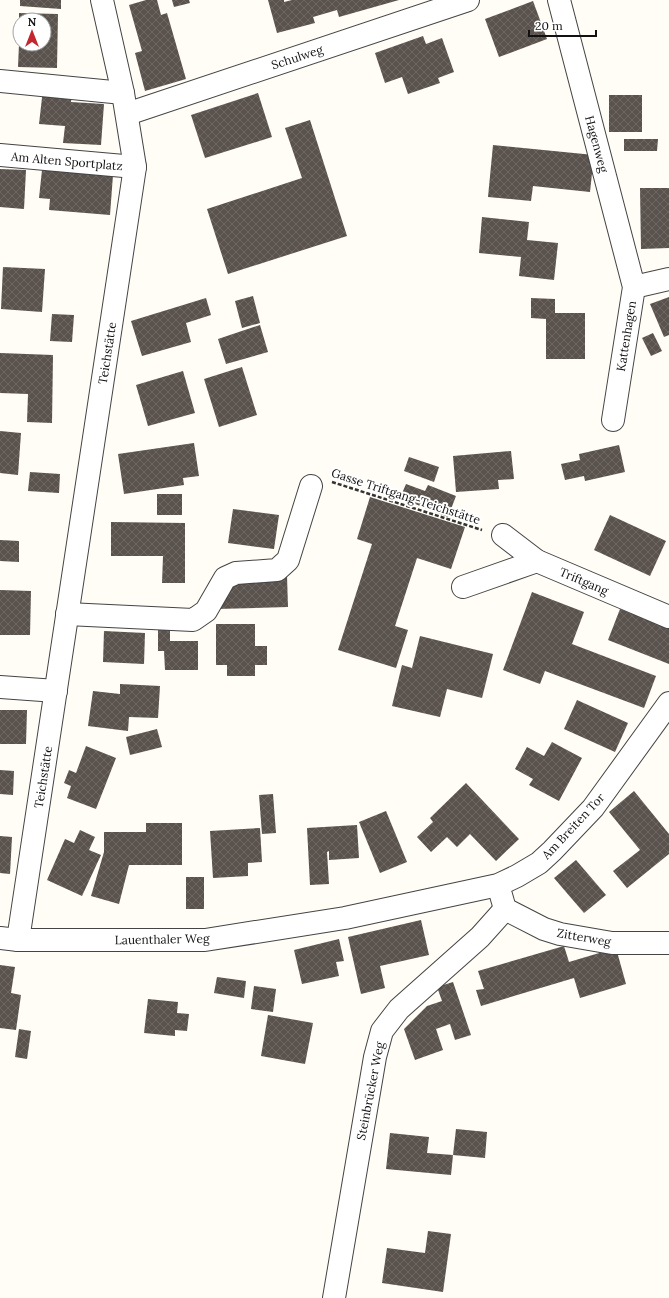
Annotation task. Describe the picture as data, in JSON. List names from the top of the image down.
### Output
{
  "streets": {
    "street": [
      "Schulweg",
      "Hagenweg",
      "Am Alten Sportplatz",
      "Kattenhagen",
      "Teichstätte",
      "Triftgang",
      "Am Breiten Tor",
      "Zitterweg",
      "Lauenthaler Weg",
      "Steinbrücker Weg"
    ],
    "path": ["Gasse Triftgang-Teichstätte"]
  },
  "crossings": [
    ["Schulweg", "Teichstätte"],
    ["Hagenweg", "Kattenhagen"],
    ["Am Alten Sportplatz", "Teichstätte"],
    ["Teichstätte", "Lauenthaler Weg"],
    ["Gasse Triftgang-Teichstätte", "Triftgang"],
    ["Am Breiten Tor", "Lauenthaler Weg"],
    ["Zitterweg", "Steinbrücker Weg"]
  ],
  "scale_bar": "20 m",
  "north": "top"
}
